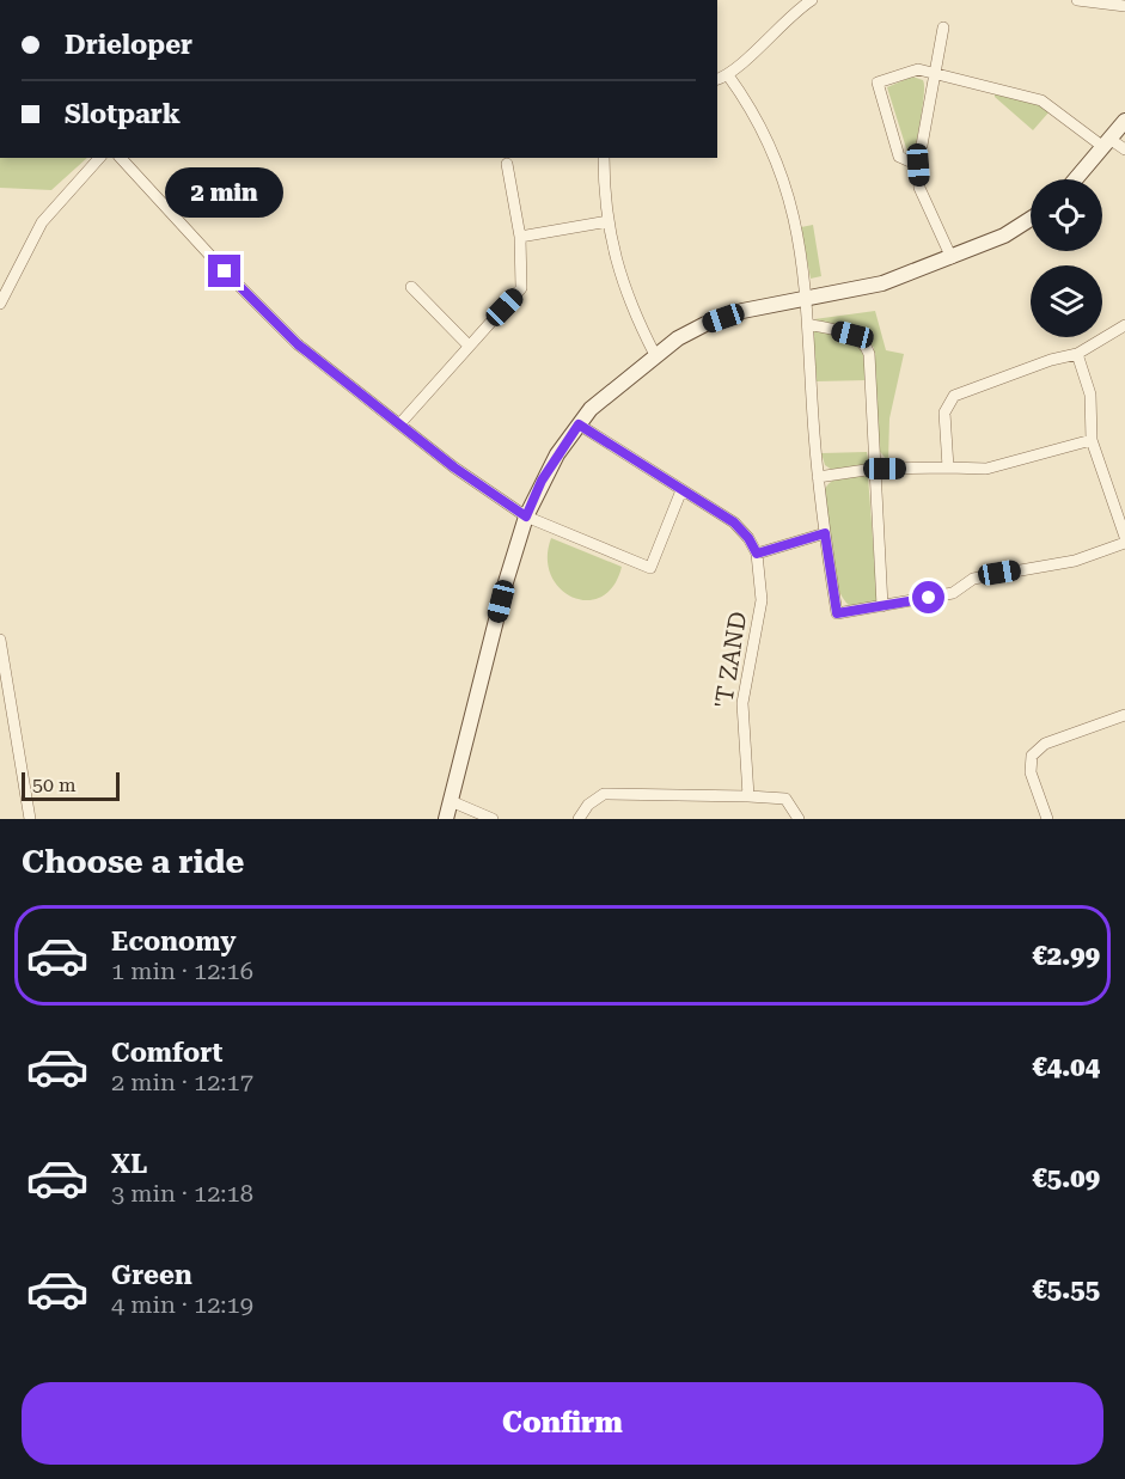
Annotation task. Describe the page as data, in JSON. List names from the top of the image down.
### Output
{
  "streets": {
    "street": ["'T ZAND"]
  },
  "scale_bar": "50 m",
  "page": {
    "banner": ["Drieloper", "Slotpark"],
    "bubble": "2 min",
    "scale": "50 m",
    "heading": "Choose a ride",
    "list": [
      {
        "name": "Economy",
        "note": "1 min · 12:16",
        "value": "€2.99"
      },
      {
        "name": "Comfort",
        "note": "2 min · 12:17",
        "value": "€4.04"
      },
      {
        "name": "XL",
        "note": "3 min · 12:18",
        "value": "€5.09"
      },
      {
        "name": "Green",
        "note": "4 min · 12:19",
        "value": "€5.55"
      }
    ],
    "buttons": "Confirm"
  }
}
